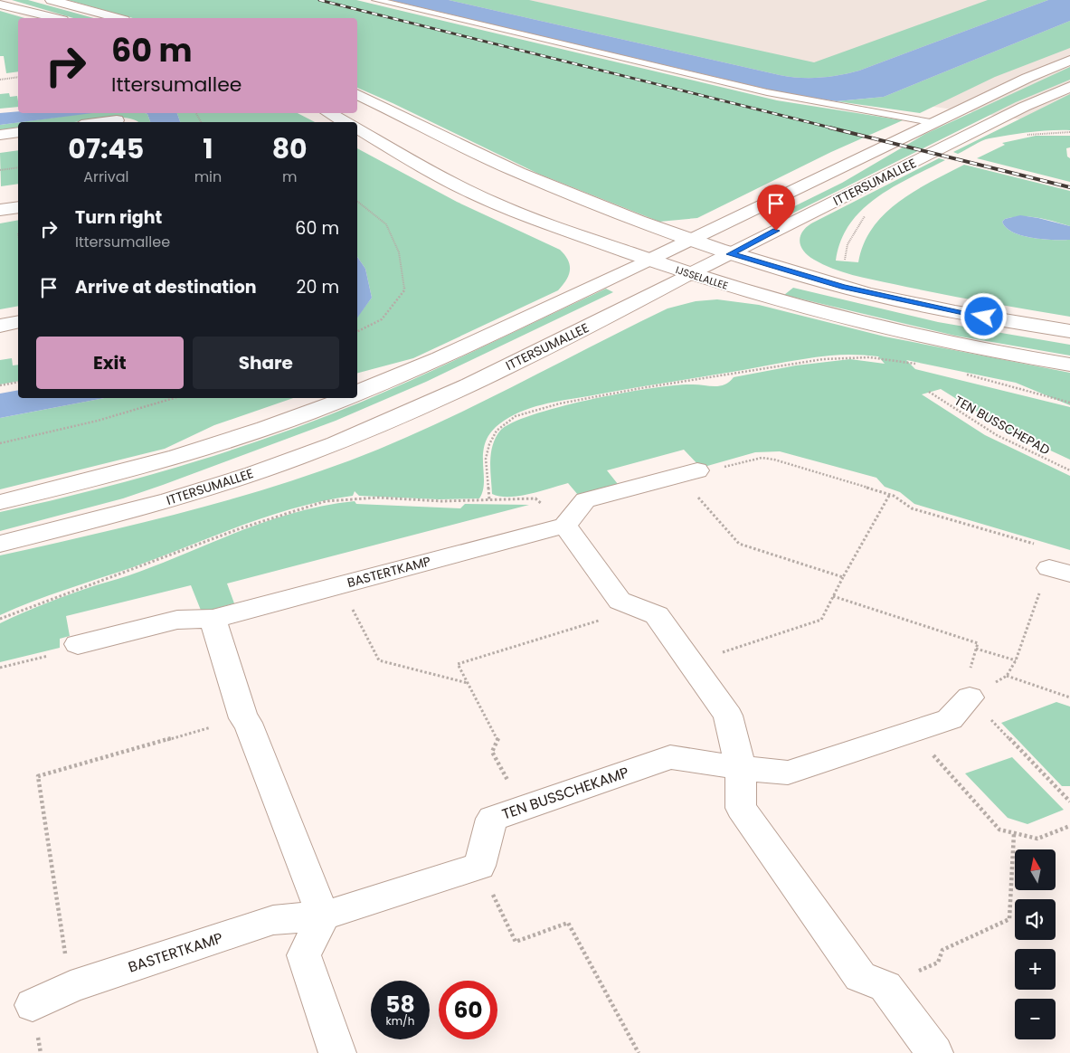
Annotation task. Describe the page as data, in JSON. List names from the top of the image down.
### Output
{
  "streets": {
    "main road": [
      "ITTERSUMALLEE",
      "IJSSELALLEE",
      "BASTERTKAMP",
      "TEN BUSSCHEKAMP"
    ],
    "path": ["TEN BUSSCHEPAD"]
  },
  "crossings": [
    ["ITTERSUMALLEE", "IJSSELALLEE"]
  ],
  "north": "top",
  "page": {
    "turn": ["60 m", "Ittersumallee"],
    "eta": [
      "07:45",
      "Arrival",
      "1",
      "min",
      "80",
      "m"
    ],
    "list": [
      {
        "name": "Turn right",
        "note": "Ittersumallee",
        "value": "60 m"
      },
      {
        "name": "Arrive at destination",
        "value": "20 m"
      }
    ],
    "buttons": ["Exit", "Share"],
    "map_buttons": ["+", "−"],
    "speed": "58 km/h",
    "limit": "60"
  }
}
